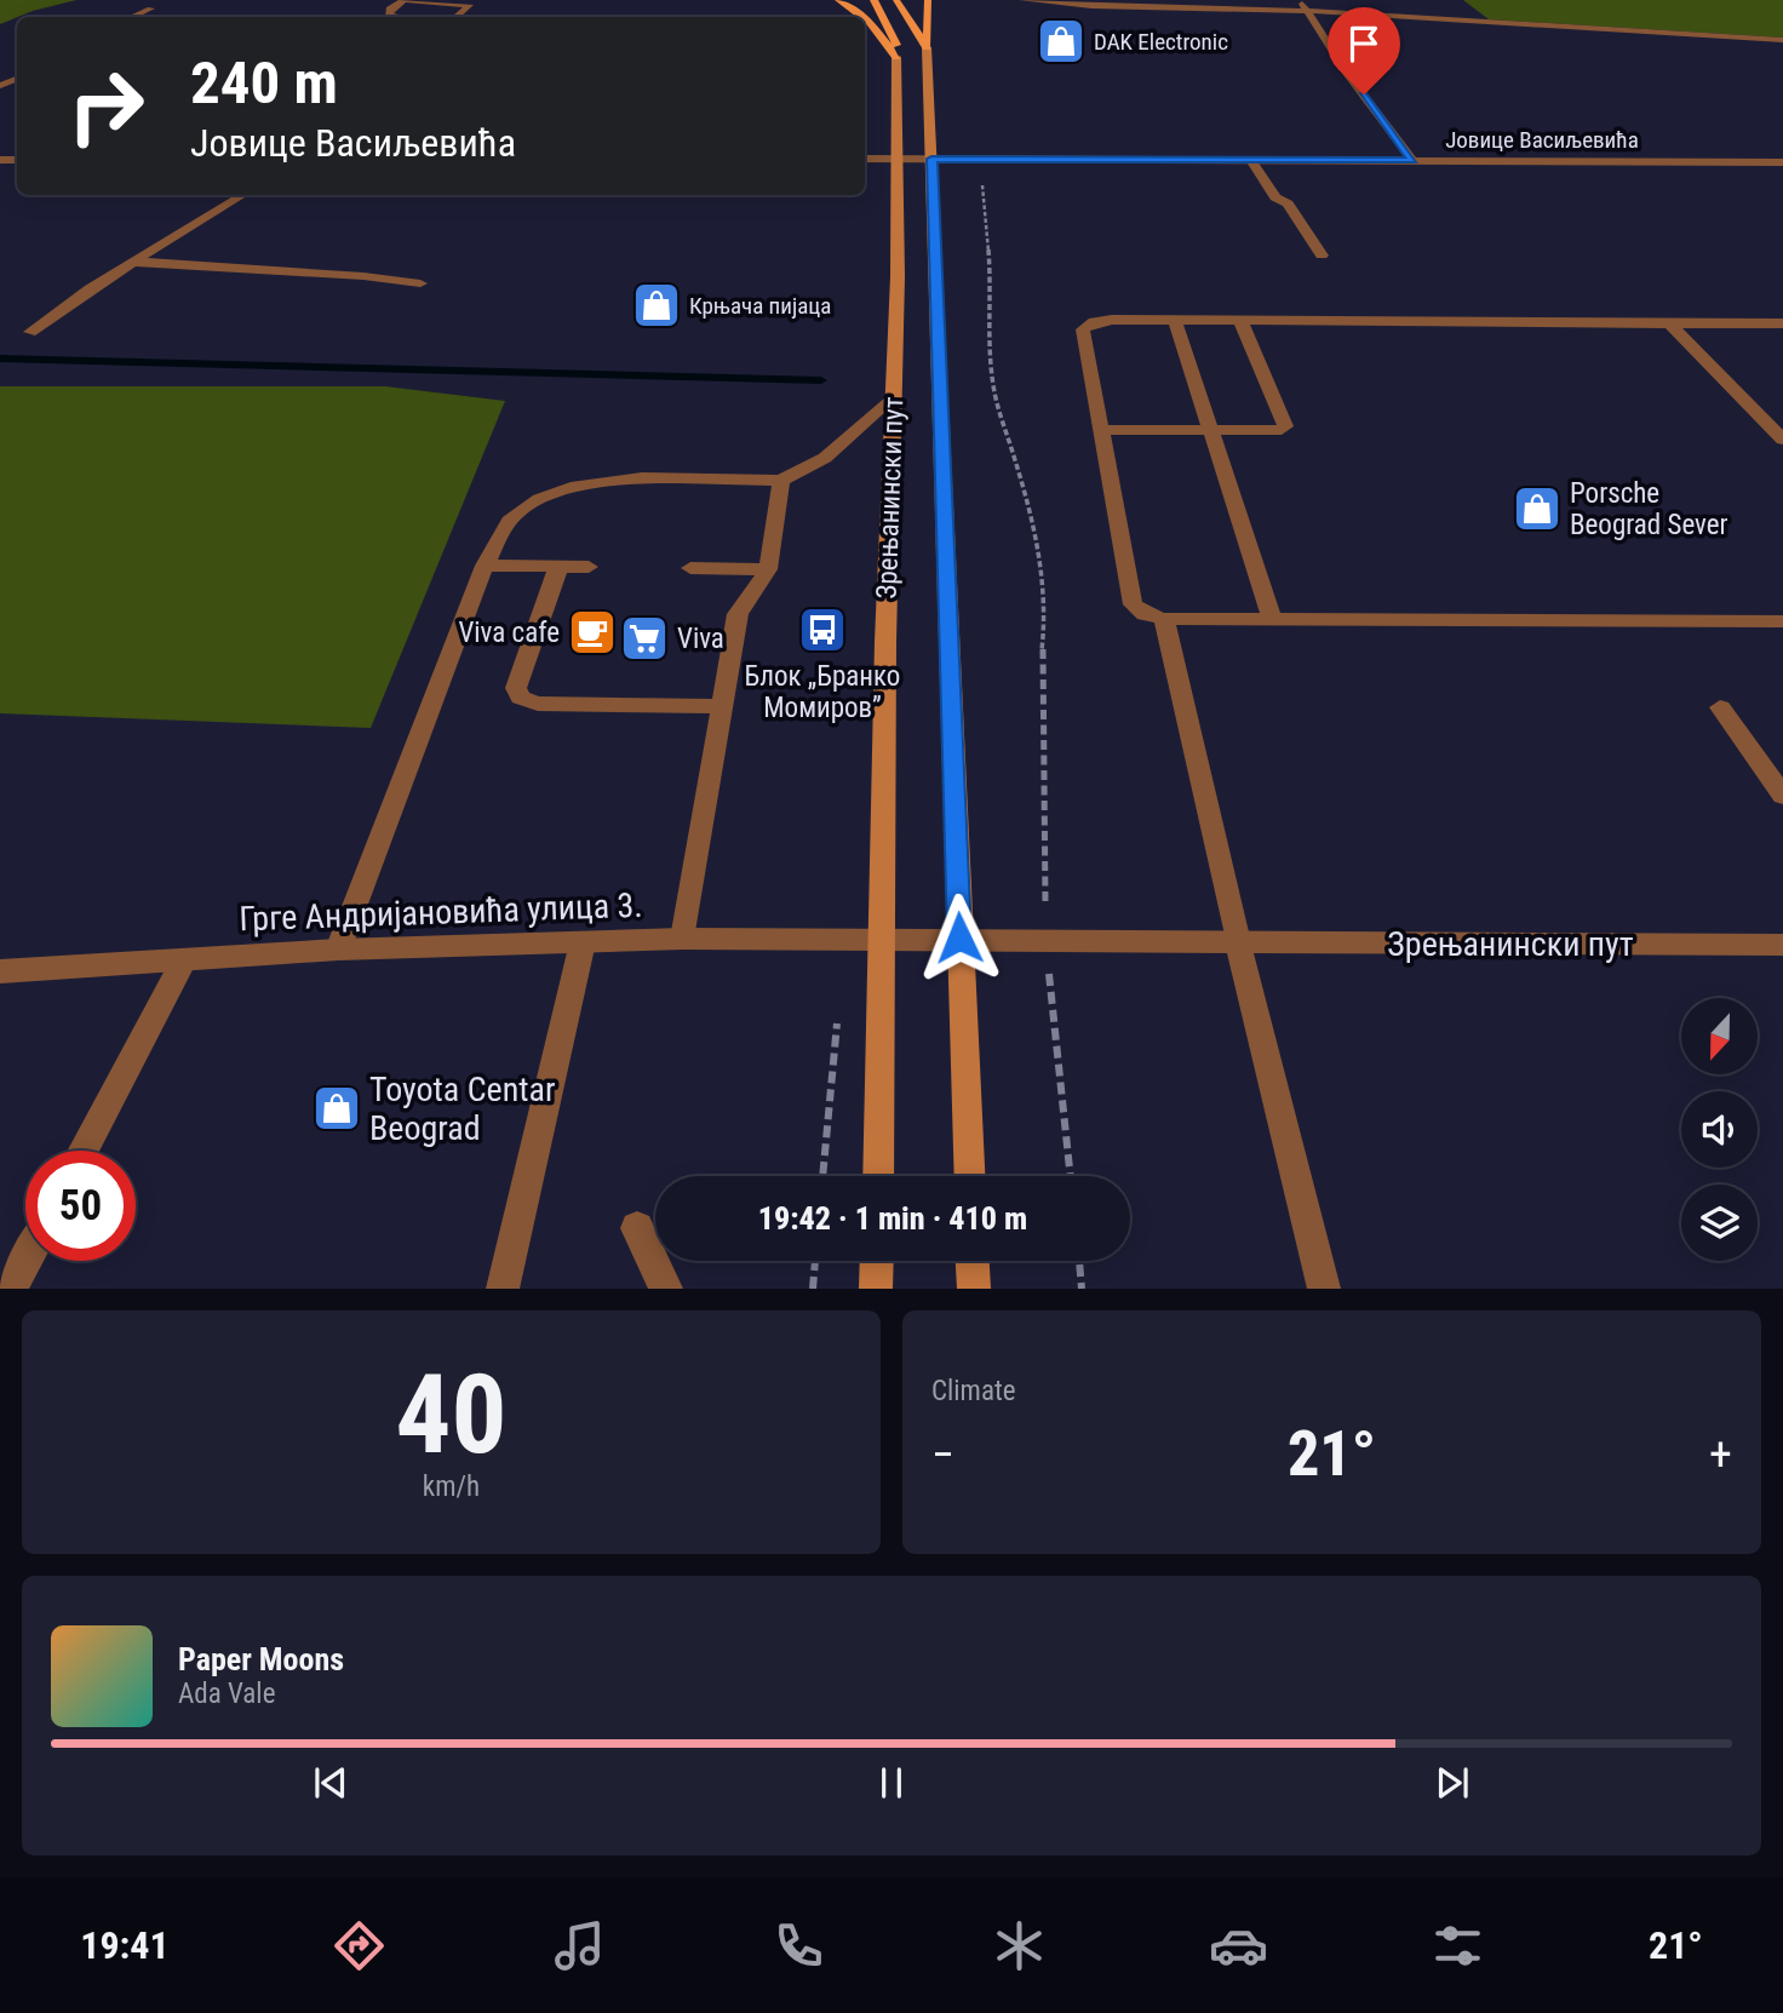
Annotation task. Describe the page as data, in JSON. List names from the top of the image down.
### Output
{
  "streets": {
    "main road": ["Зрењанински пут"],
    "street": ["Јовице Васиљевића", "Грге Андријановића улица 3."]
  },
  "crossings": [
    ["Јовице Васиљевића", "Зрењанински пут"],
    ["Зрењанински пут", "Грге Андријановића улица 3."]
  ],
  "places": {
    "shop": [
      "DAK Electronic",
      "Крњача пијаца",
      "Porsche Beograd Sever",
      "Toyota Centar Beograd"
    ],
    "bus stop": ["Блок „Бранко Момиров”"],
    "cafe": ["Viva cafe"],
    "supermarket": ["Viva"]
  },
  "north": "bottom",
  "page": {
    "turn": ["240 m", "Јовице Васиљевића"],
    "limit": "50",
    "trip": "19:42 · 1 min · 410 m",
    "tile": [
      ["40", "km/h"],
      "Climate"
    ],
    "heat": ["−", "21°", "+"],
    "song": ["Paper Moons", "Ada Vale"],
    "tabs": ["19:41", "21°"]
  }
}
